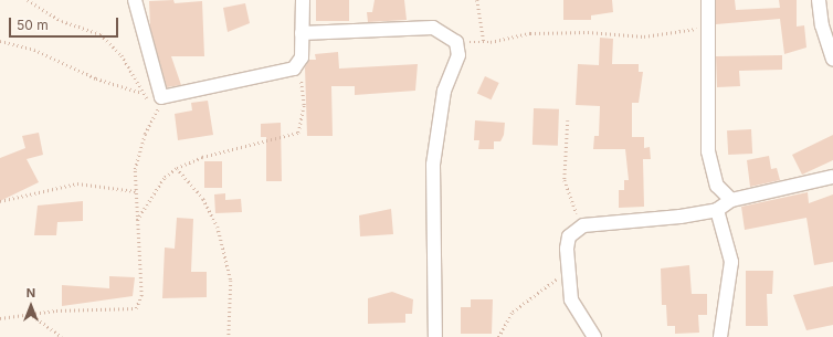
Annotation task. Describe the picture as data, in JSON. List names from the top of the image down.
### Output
{
  "scale_bar": "50 m",
  "north": "top"
}
